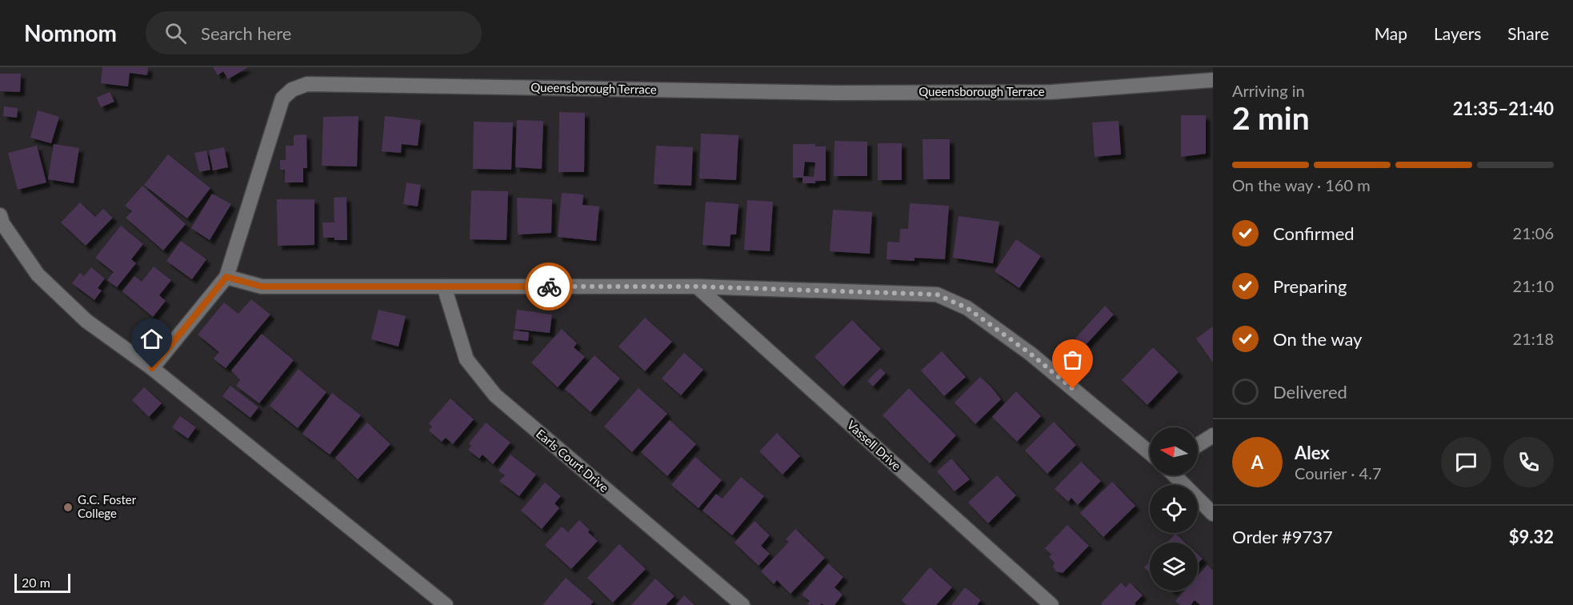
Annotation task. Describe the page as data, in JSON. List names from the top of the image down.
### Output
{
  "streets": {
    "street": ["Queensborough Terrace", "Vassell Drive", "Earls Court Drive"]
  },
  "places": ["G.C. Foster College"],
  "scale_bar": "20 m",
  "north": "left",
  "page": {
    "header": "Nomnom",
    "search": "Search here",
    "nav": ["Map", "Layers", "Share"],
    "heading": ["2 min", "Arriving in", "21:35–21:40"],
    "panel": [
      "Alex",
      "Courier · 4.7",
      "Order #9737",
      "$9.32"
    ],
    "bar": "On the way · 160 m",
    "list": [
      ["Confirmed", "21:06"],
      ["Preparing", "21:10"],
      ["On the way", "21:18"],
      "Delivered"
    ],
    "round": "A",
    "scale": "20 m"
  }
}
